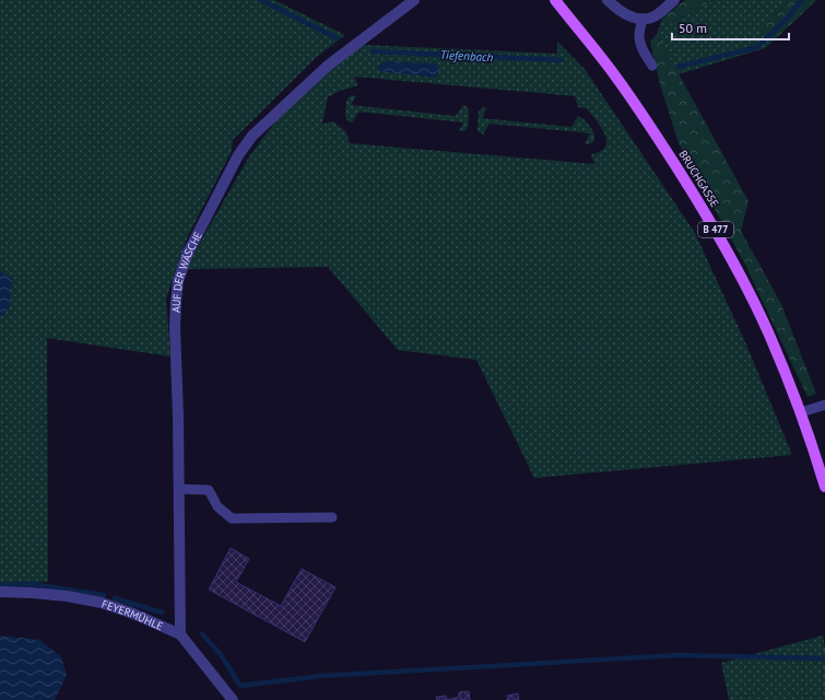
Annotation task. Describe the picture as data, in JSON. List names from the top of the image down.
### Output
{
  "streets": {
    "main road": ["BRUCHGASSE", "B 477"],
    "street": ["AUF DER WÄSCHE", "FEYERMÜHLE"]
  },
  "crossings": [
    ["AUF DER WÄSCHE", "FEYERMÜHLE"]
  ],
  "water": ["Tiefenbach"],
  "scale_bar": "50 m"
}
